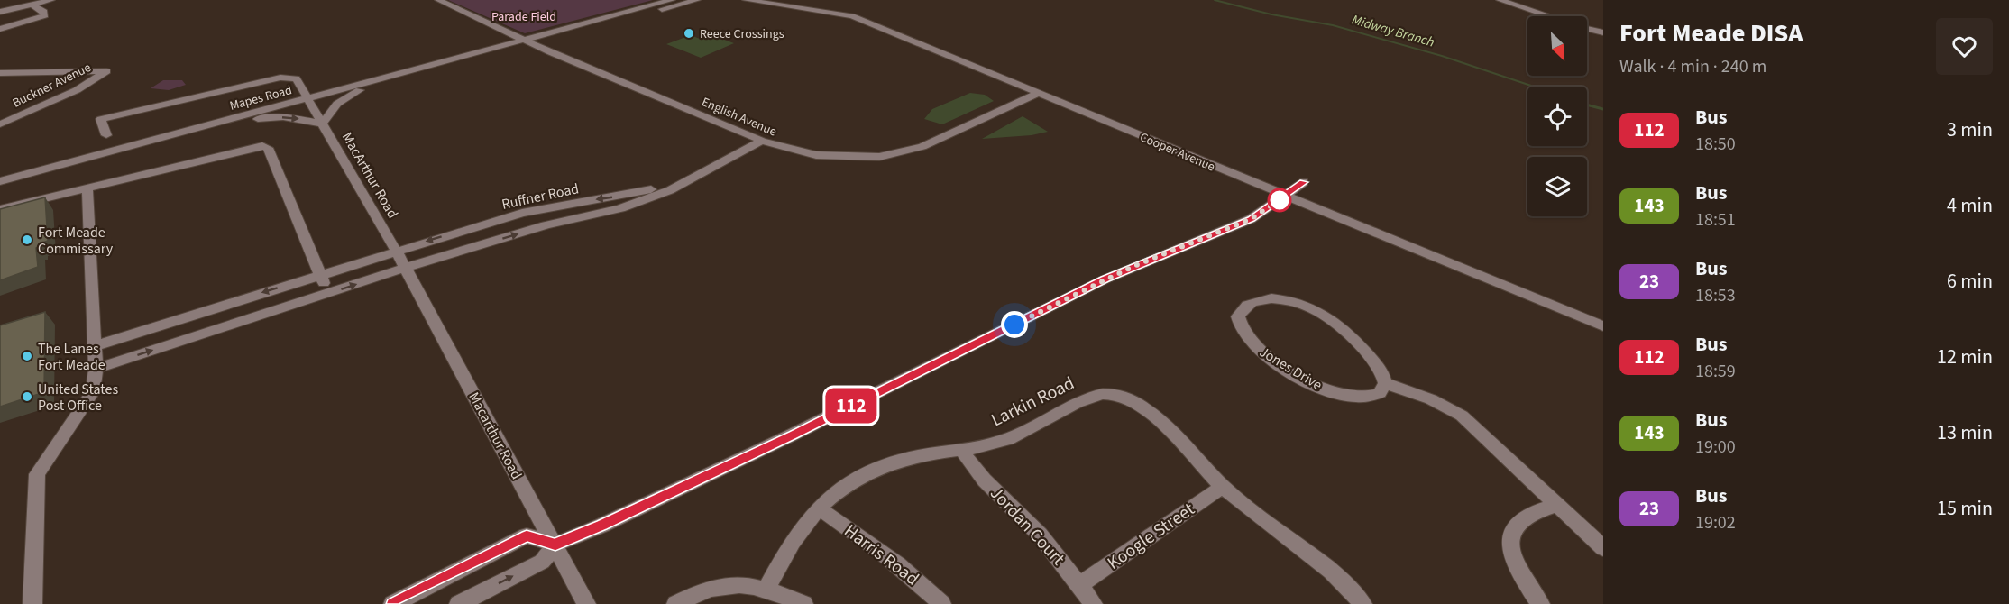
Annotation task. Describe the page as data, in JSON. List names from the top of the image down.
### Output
{
  "streets": {
    "street": [
      "Buckner Avenue",
      "Mapes Road",
      "English Avenue",
      "Cooper Avenue",
      "MacArthur Road",
      "Ruffner Road",
      "Jones Drive",
      "Larkin Road",
      "Macarthur Road",
      "Jordan Court",
      "Koogle Street",
      "Harris Road"
    ]
  },
  "crossings": [
    ["Mapes Road", "English Avenue"],
    ["Mapes Road", "MacArthur Road"],
    ["English Avenue", "Cooper Avenue"],
    ["English Avenue", "Ruffner Road"],
    ["MacArthur Road", "Ruffner Road"],
    ["MacArthur Road", "Macarthur Road"],
    ["Ruffner Road", "Macarthur Road"],
    ["Larkin Road", "Jordan Court"],
    ["Larkin Road", "Koogle Street"],
    ["Larkin Road", "Harris Road"],
    ["Jordan Court", "Koogle Street"]
  ],
  "water": ["Midway Branch"],
  "parks": ["Parade Field"],
  "places": [
    "Reece Crossings",
    "Fort Meade Commissary",
    "The Lanes Fort Meade",
    "United States Post Office"
  ],
  "lines": ["bus line 112"],
  "north": "bottom right",
  "page": {
    "on_map": "112",
    "heading": ["Fort Meade DISA", "Walk · 4 min · 240 m"],
    "list": [
      {
        "mark": "112",
        "name": "Bus",
        "note": "18:50",
        "value": "3 min"
      },
      {
        "mark": "143",
        "name": "Bus",
        "note": "18:51",
        "value": "4 min"
      },
      {
        "mark": "23",
        "name": "Bus",
        "note": "18:53",
        "value": "6 min"
      },
      {
        "mark": "112",
        "name": "Bus",
        "note": "18:59",
        "value": "12 min"
      },
      {
        "mark": "143",
        "name": "Bus",
        "note": "19:00",
        "value": "13 min"
      },
      {
        "mark": "23",
        "name": "Bus",
        "note": "19:02",
        "value": "15 min"
      }
    ]
  }
}
